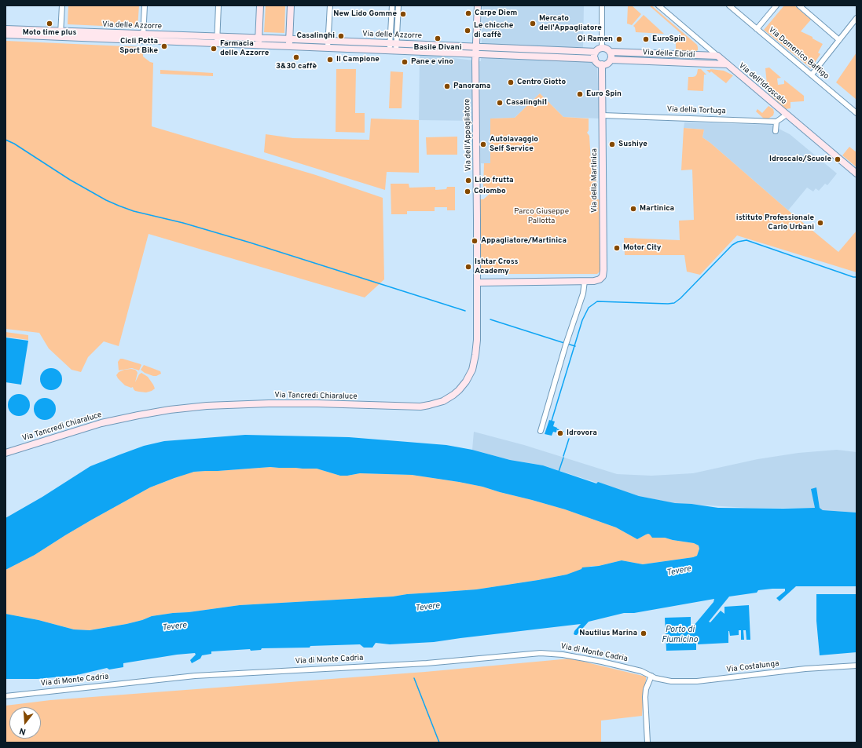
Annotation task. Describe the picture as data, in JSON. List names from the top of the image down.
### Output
{
  "streets": {
    "street": [
      "Via delle Azzorre",
      "Via Domenico Baffigo",
      "Via delle Ebridi",
      "Via dell'Idroscalo",
      "Via della Tortuga",
      "Via dell'Appagliatore",
      "Via della Martinica",
      "Via Tancredi Chiaraluce",
      "Via di Monte Cadria",
      "Via Costalunga"
    ]
  },
  "crossings": [
    ["Via delle Azzorre", "Via dell'Appagliatore"],
    ["Via delle Ebridi", "Via dell'Idroscalo"],
    ["Via delle Ebridi", "Via della Martinica"],
    ["Via della Tortuga", "Via della Martinica"],
    ["Via dell'Appagliatore", "Via Tancredi Chiaraluce"],
    ["Via della Martinica", "Via Tancredi Chiaraluce"],
    ["Via di Monte Cadria", "Via Costalunga"]
  ],
  "water": ["Tevere", "Porto di Fiumicino"],
  "parks": ["Parco Giuseppe Pallotta"],
  "places": [
    "Carpe Diem",
    "New Lido Gomme",
    "Moto time plus",
    "Mercato dell'Appagliatore",
    "Le chicche di caffè",
    "Casalinghi",
    "Basile Divani",
    "Oi Ramen",
    "EuroSpin",
    "Cicli Petta Sport Bike",
    "Farmacia delle Azzorre",
    "3&30 caffè",
    "Il Campione",
    "Pane e vino",
    "Centro Giotto",
    "Panorama",
    "Euro Spin",
    "Casalinghi1",
    "Autolavaggio Self Service",
    "Sushiye",
    "Idroscalo/Scuole",
    "Lido frutta",
    "Colombo",
    "Martinica",
    "istituto Professionale Carlo Urbani",
    "Appagliatore/Martinica",
    "Motor City",
    "Ishtar Cross Academy",
    "Idrovora",
    "Nautilus Marina"
  ],
  "north": "bottom"
}
